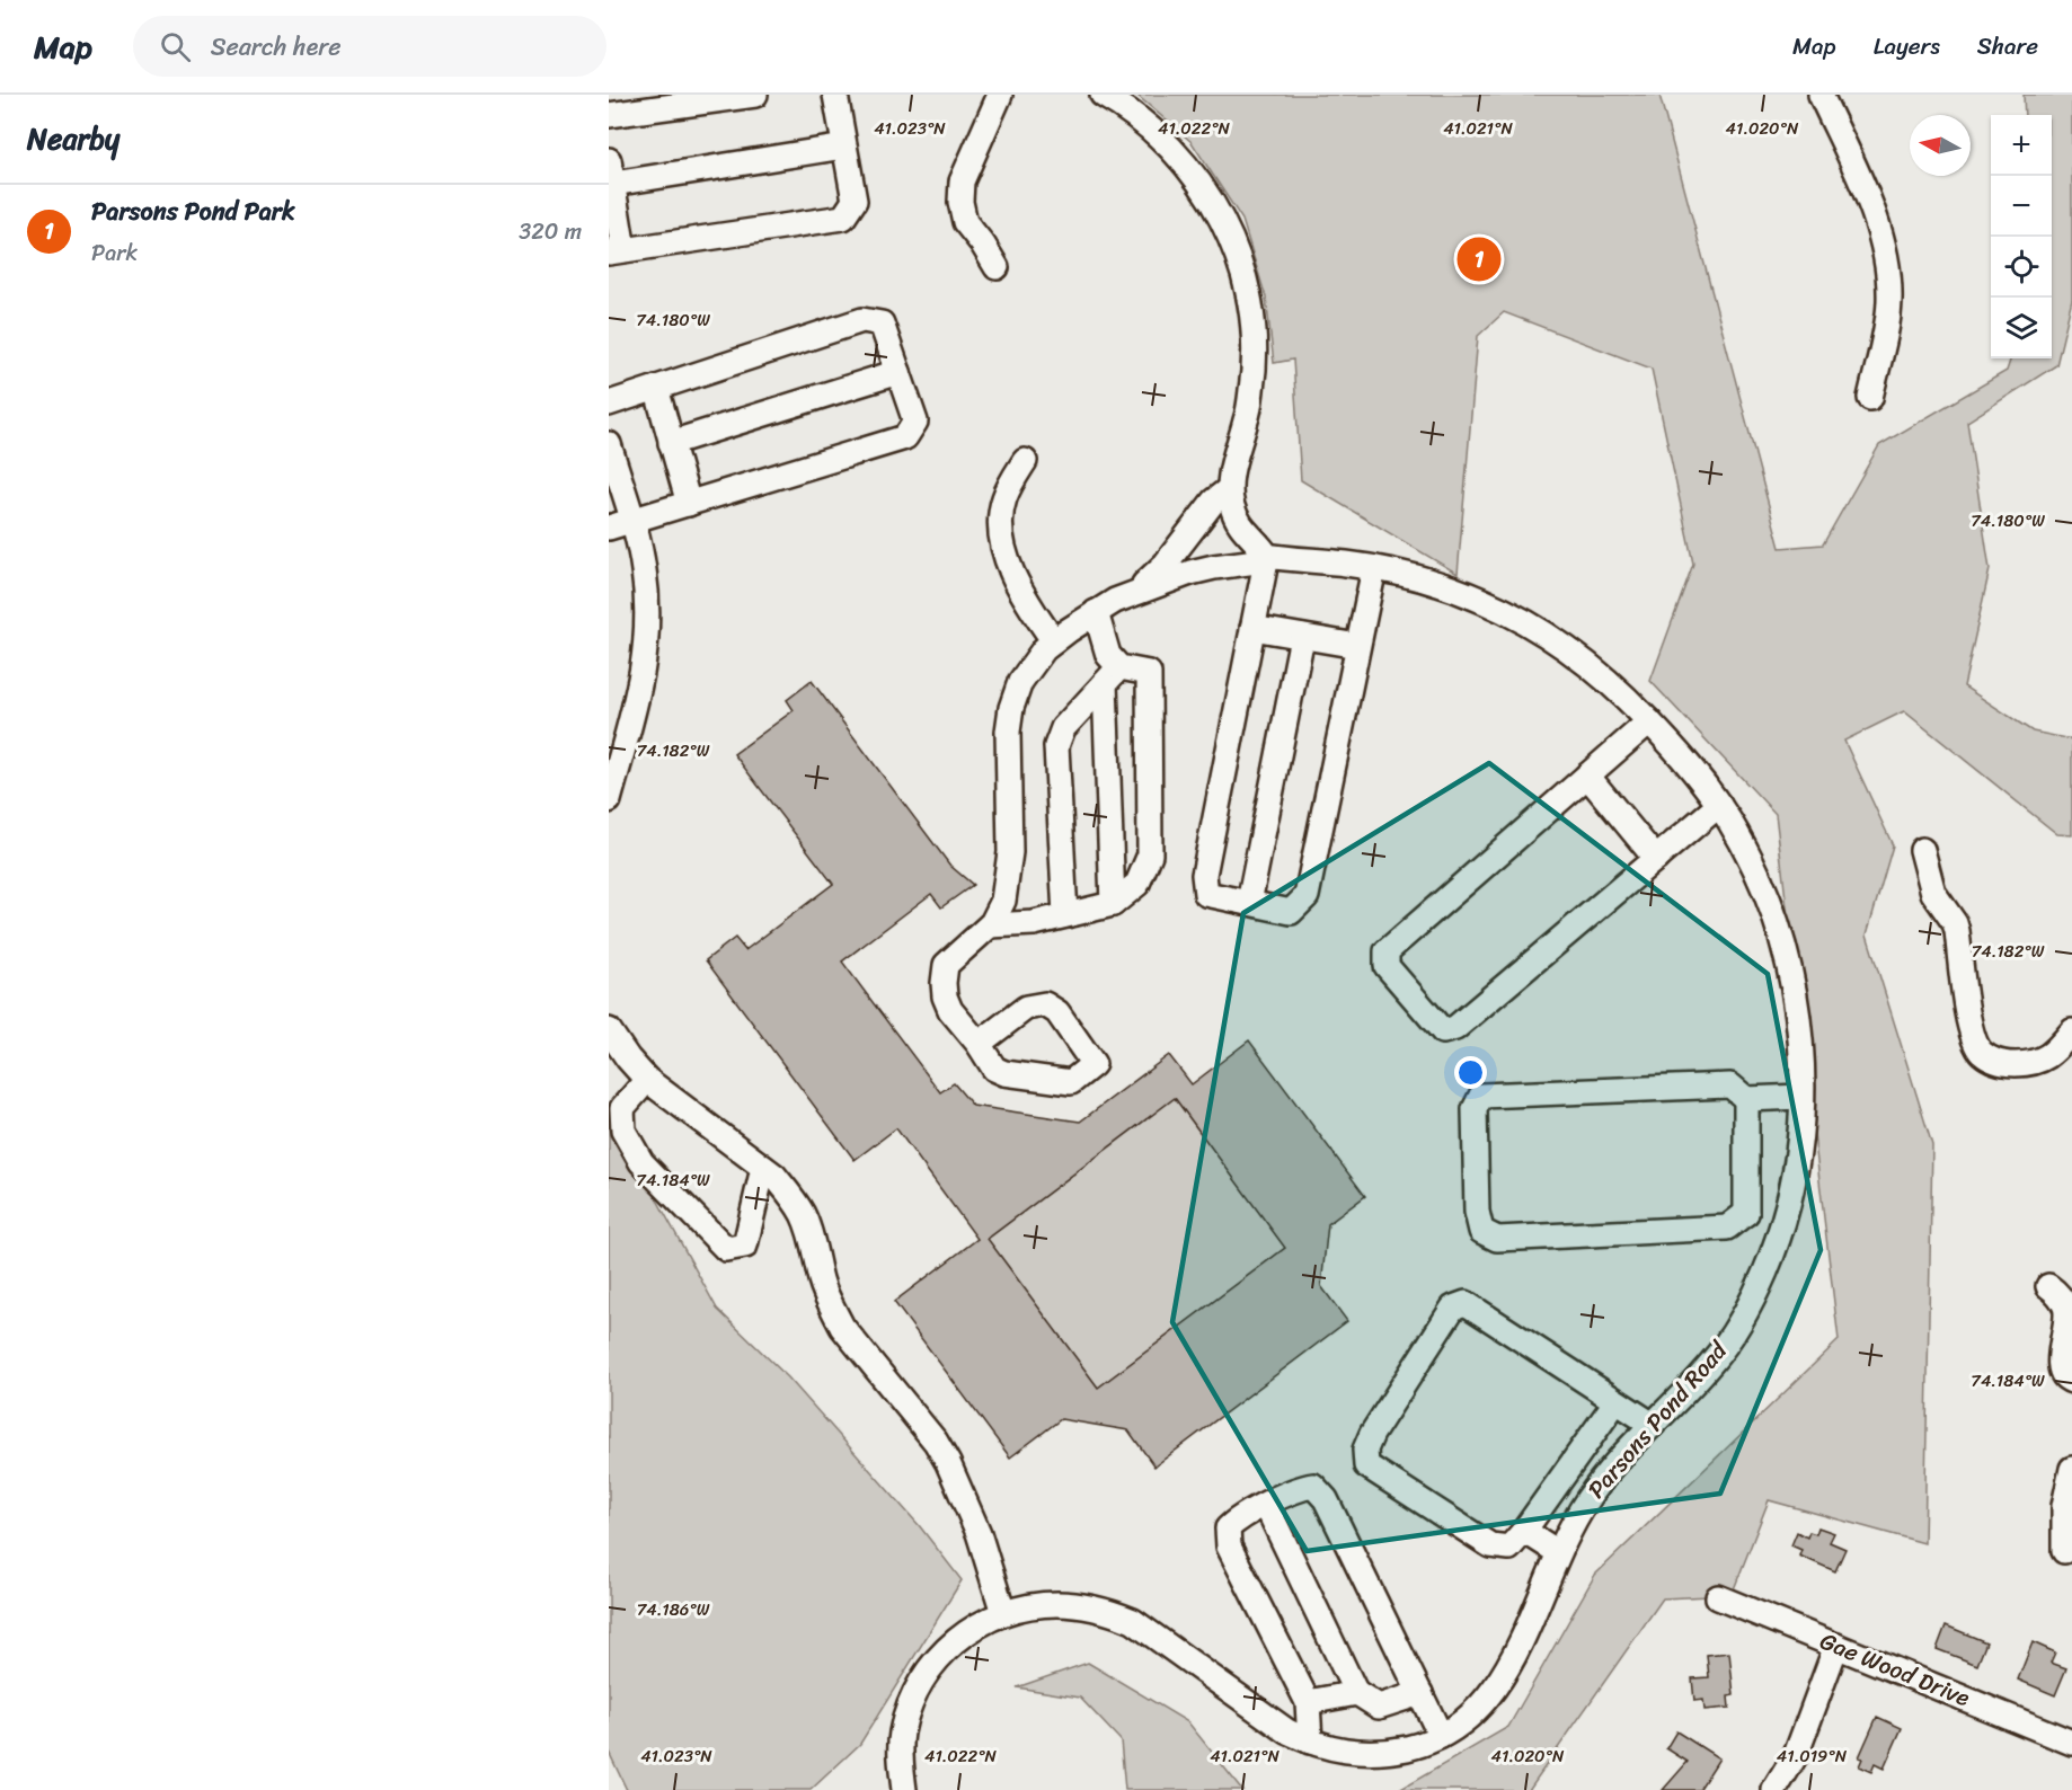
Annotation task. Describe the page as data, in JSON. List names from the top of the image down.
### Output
{
  "streets": {
    "street": ["Parsons Pond Road", "Gae Wood Drive"]
  },
  "north": "left",
  "page": {
    "header": "Map",
    "search": "Search here",
    "nav": ["Map", "Layers", "Share"],
    "heading": "Nearby",
    "map_buttons": ["+", "−"],
    "list": [
      {
        "mark": "1",
        "name": "Parsons Pond Park",
        "note": "Park",
        "value": "320 m"
      }
    ],
    "pins": "1"
  },
  "coordinates": [
    "41.023°N",
    "41.022°N",
    "41.021°N",
    "41.020°N",
    "74.180°W",
    "74.182°W",
    "74.184°W",
    "74.186°W",
    "41.019°N"
  ]
}
